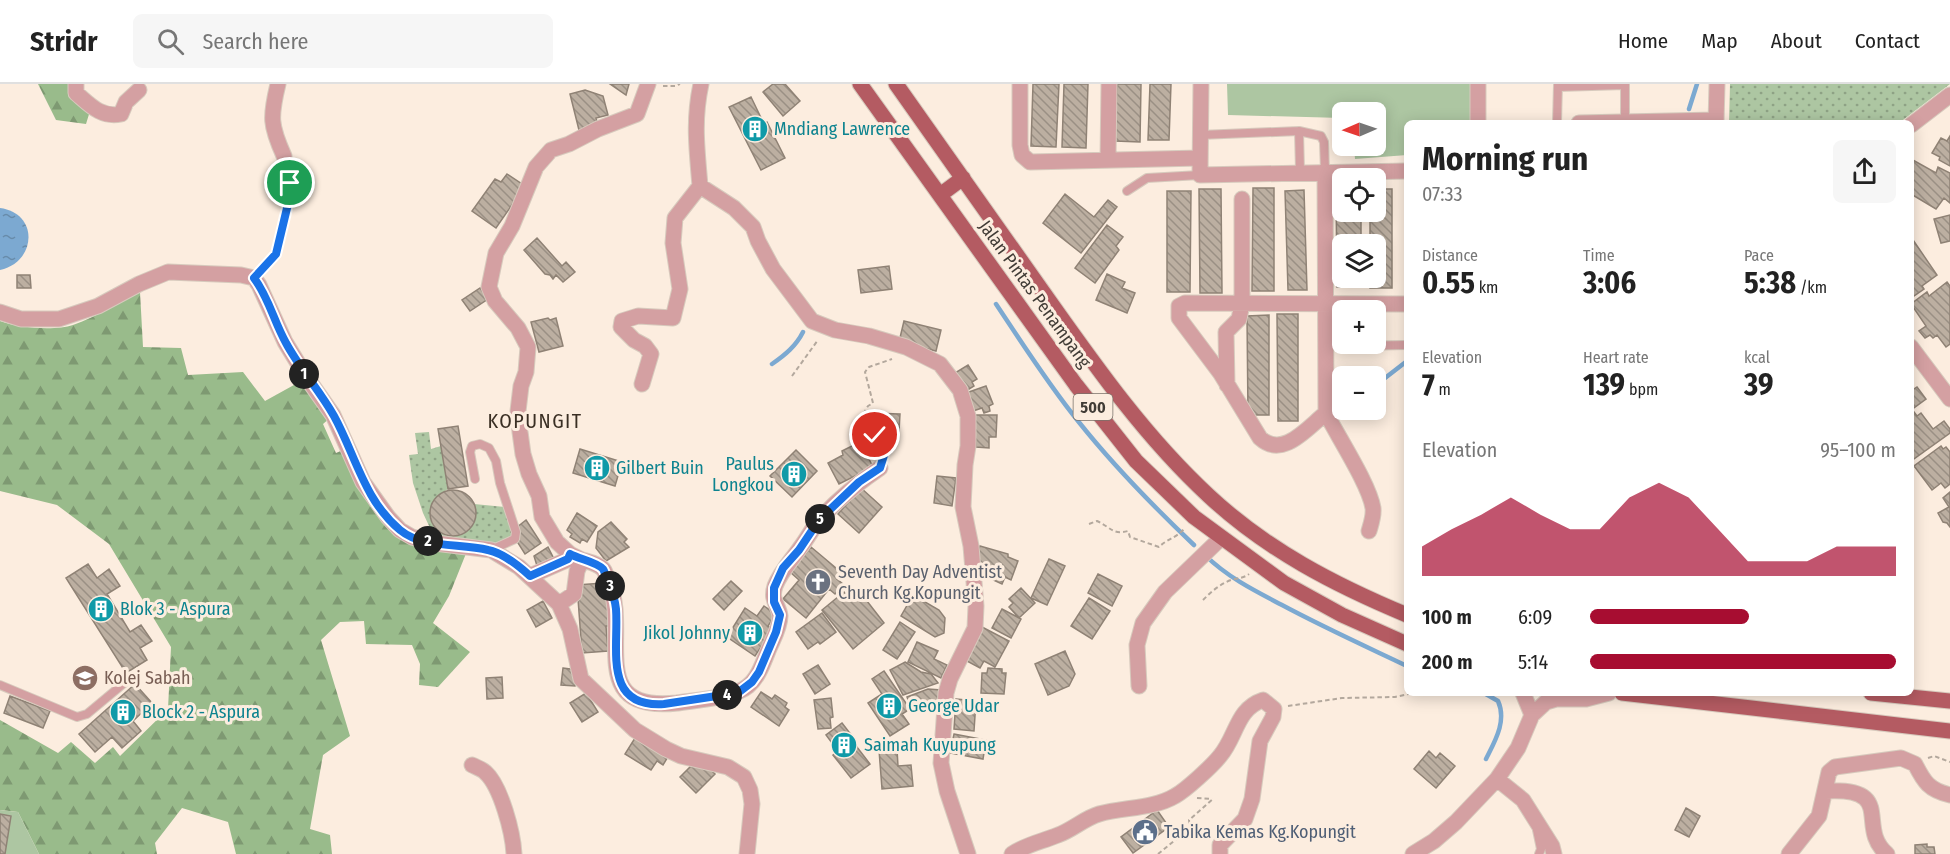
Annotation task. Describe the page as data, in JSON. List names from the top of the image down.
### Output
{
  "streets": {
    "main road": ["Jalan Pintas Penampang", "500"]
  },
  "districts": ["KOPUNGIT"],
  "places": {
    "building": [
      "Mndiang Lawrence",
      "Gilbert Buin",
      "Paulus Longkou",
      "Blok 3 - Aspura",
      "Jikol Johnny",
      "George Udar",
      "Block 2 - Aspura",
      "Saimah Kuyupung"
    ],
    "church": ["Seventh Day Adventist Church Kg.Kopungit"],
    "school or university": ["Kolej Sabah"],
    "public building": ["Tabika Kemas Kg.Kopungit"]
  },
  "north": "left",
  "page": {
    "header": "Stridr",
    "search": "Search here",
    "nav": [
      "Home",
      "Map",
      "About",
      "Contact"
    ],
    "map_buttons": ["+", "−"],
    "heading": ["Morning run", "07:33"],
    "stats": [
      ["Distance", "0.55 km"],
      ["Time", "3:06"],
      ["Pace", "5:38 /km"],
      ["Elevation", "7 m"],
      ["Heart rate", "139 bpm"],
      ["kcal", "39"]
    ],
    "pins": [
      "1",
      "5",
      "2",
      "3",
      "4"
    ],
    "chart": ["Elevation", "95–100 m"],
    "list": [
      {
        "name": "100 m",
        "note": "6:09"
      },
      {
        "name": "200 m",
        "note": "5:14"
      }
    ]
  }
}
